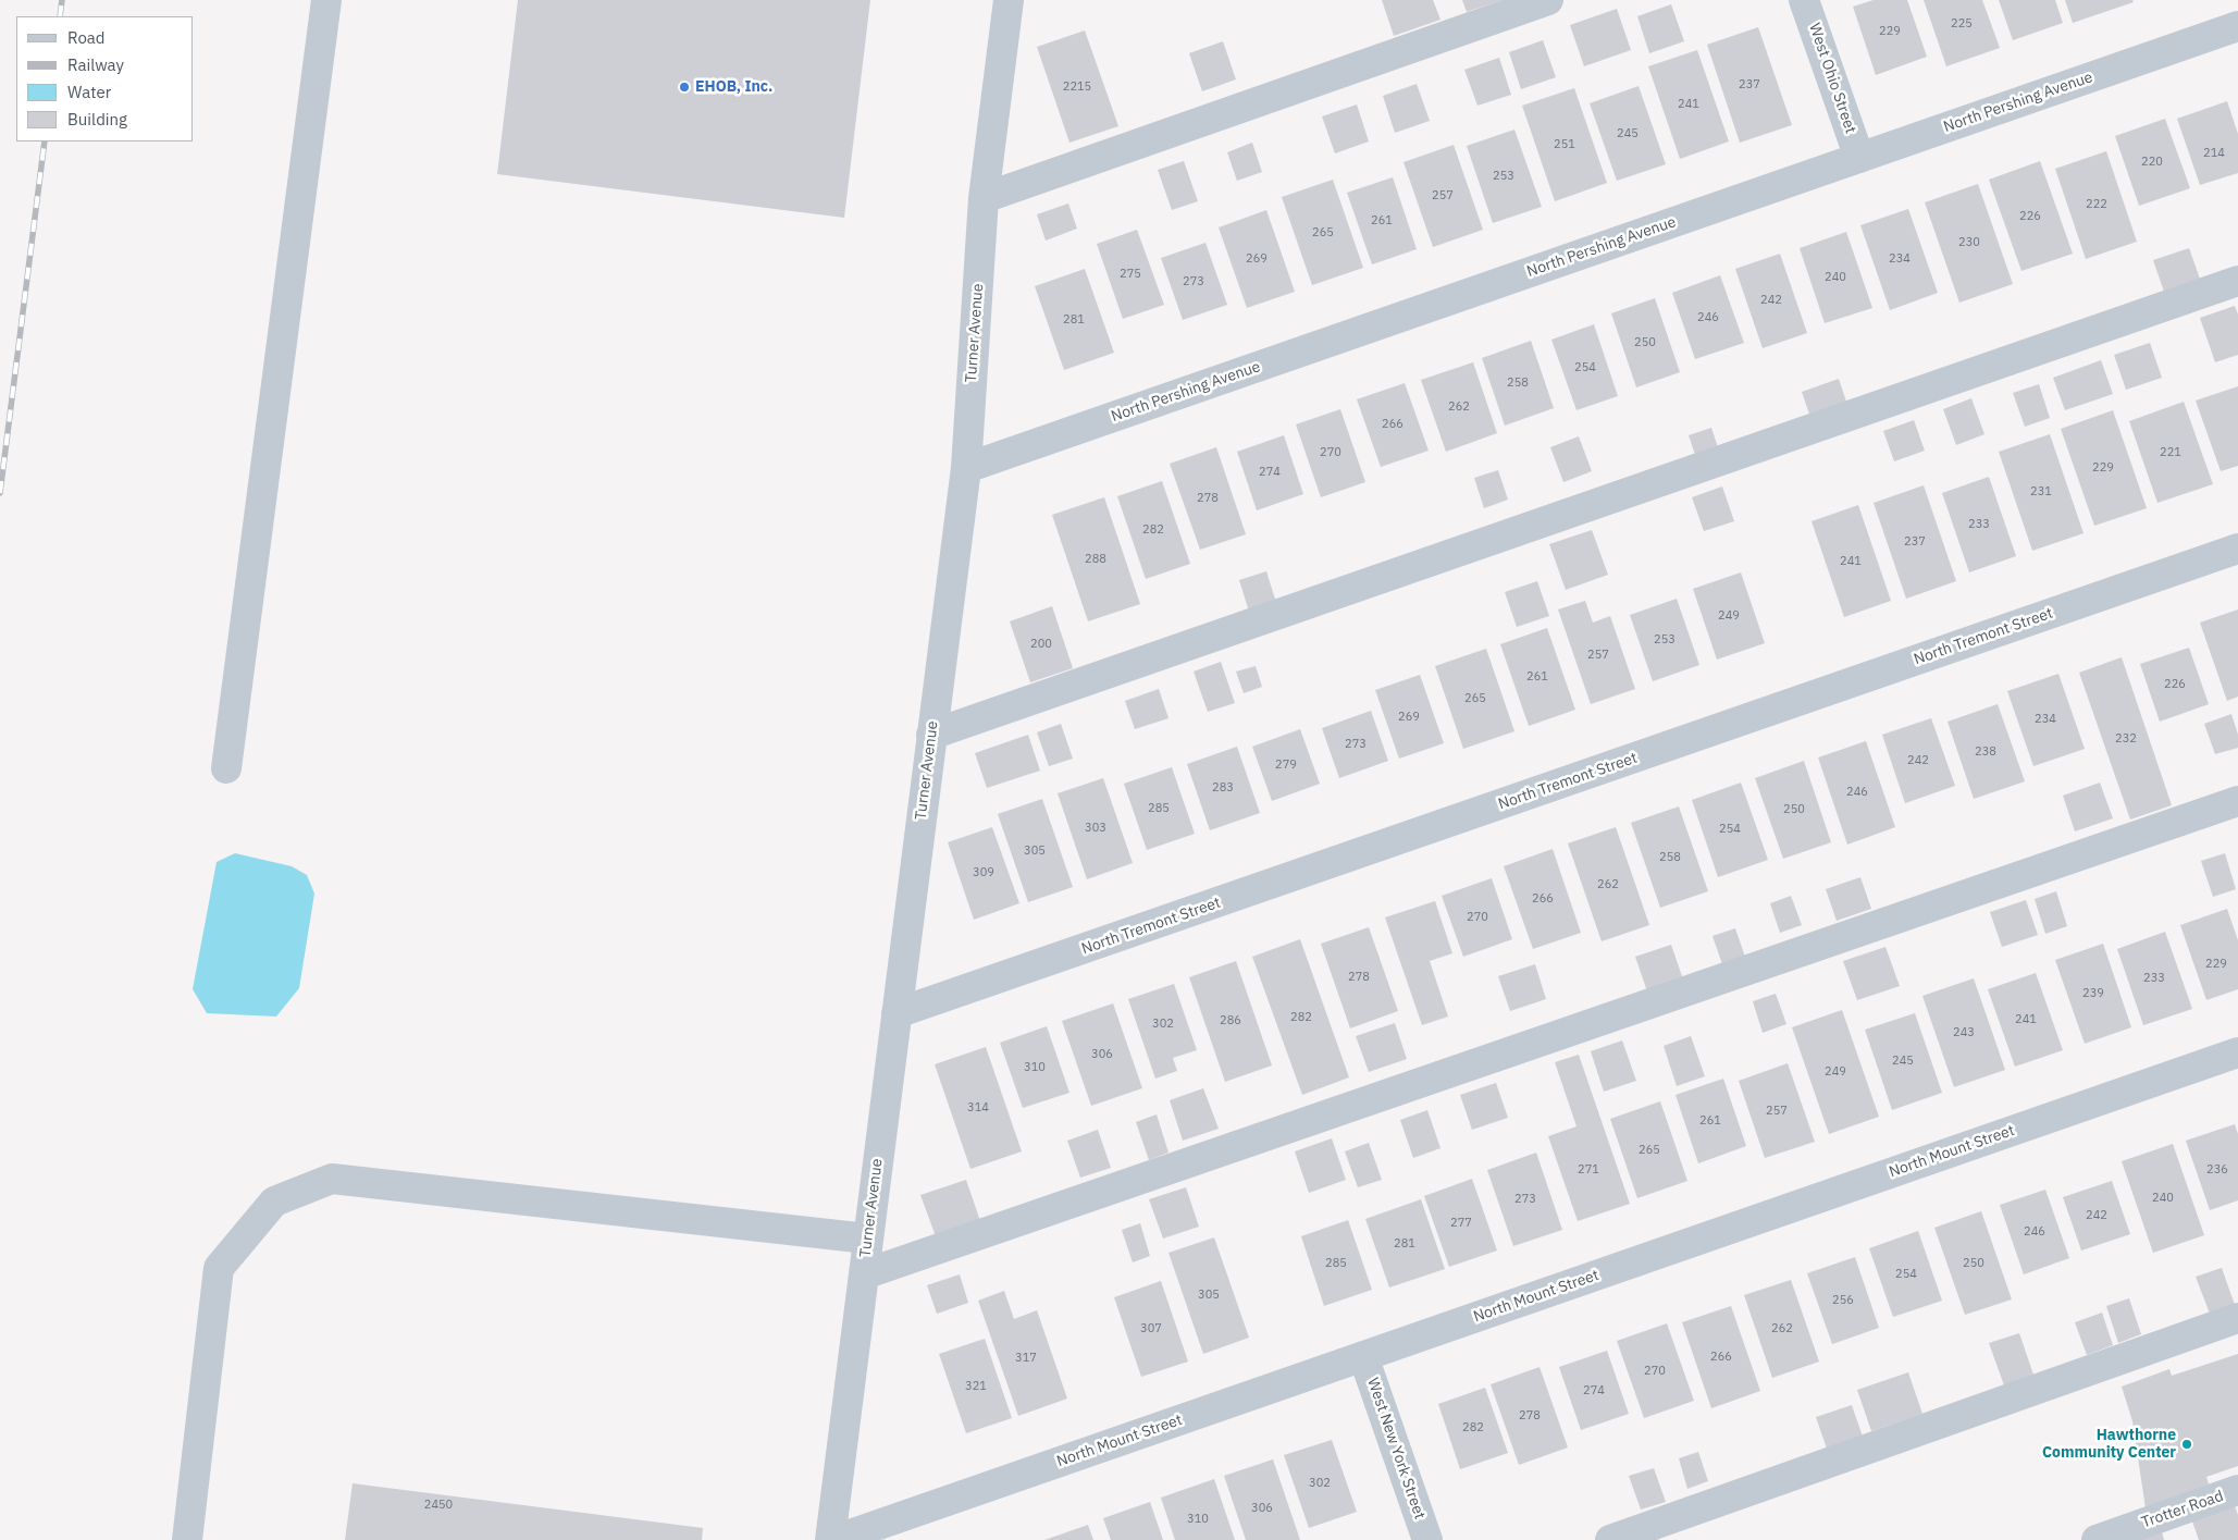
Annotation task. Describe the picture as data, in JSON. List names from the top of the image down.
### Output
{
  "streets": {
    "street": [
      "West Ohio Street",
      "North Pershing Avenue",
      "Turner Avenue",
      "North Tremont Street",
      "North Mount Street",
      "West New York Street",
      "Trotter Road"
    ]
  },
  "crossings": [
    ["West Ohio Street", "North Pershing Avenue"],
    ["North Pershing Avenue", "Turner Avenue"],
    ["Turner Avenue", "North Tremont Street"],
    ["North Mount Street", "West New York Street"]
  ],
  "places": ["EHOB, Inc.", "Hawthorne Community Center"],
  "house_numbers": [
    "225",
    "229",
    "237",
    "2215",
    "241",
    "245",
    "251",
    "214",
    "220",
    "253",
    "257",
    "222",
    "226",
    "261",
    "265",
    "230",
    "269",
    "234",
    "275",
    "240",
    "273",
    "242",
    "246",
    "281",
    "250",
    "254",
    "258",
    "262",
    "266",
    "270",
    "221",
    "229",
    "274",
    "231",
    "278",
    "233",
    "282",
    "237",
    "288",
    "241",
    "249",
    "253",
    "200",
    "257",
    "261",
    "226",
    "265",
    "269",
    "234",
    "232",
    "273",
    "238",
    "242",
    "279",
    "283",
    "246",
    "285",
    "250",
    "303",
    "254",
    "305",
    "258",
    "309",
    "262",
    "266",
    "270",
    "229",
    "278",
    "233",
    "239",
    "282",
    "241",
    "286",
    "302",
    "243",
    "306",
    "245",
    "310",
    "249",
    "314",
    "257",
    "261",
    "265",
    "271",
    "236",
    "240",
    "273",
    "242",
    "277",
    "246",
    "281",
    "285",
    "250",
    "254",
    "305",
    "256",
    "307",
    "262",
    "266",
    "317",
    "270",
    "321",
    "274",
    "278",
    "282",
    "302",
    "2450",
    "306",
    "310"
  ],
  "legend": [
    "Road",
    "Railway",
    "Water",
    "Building"
  ]
}
